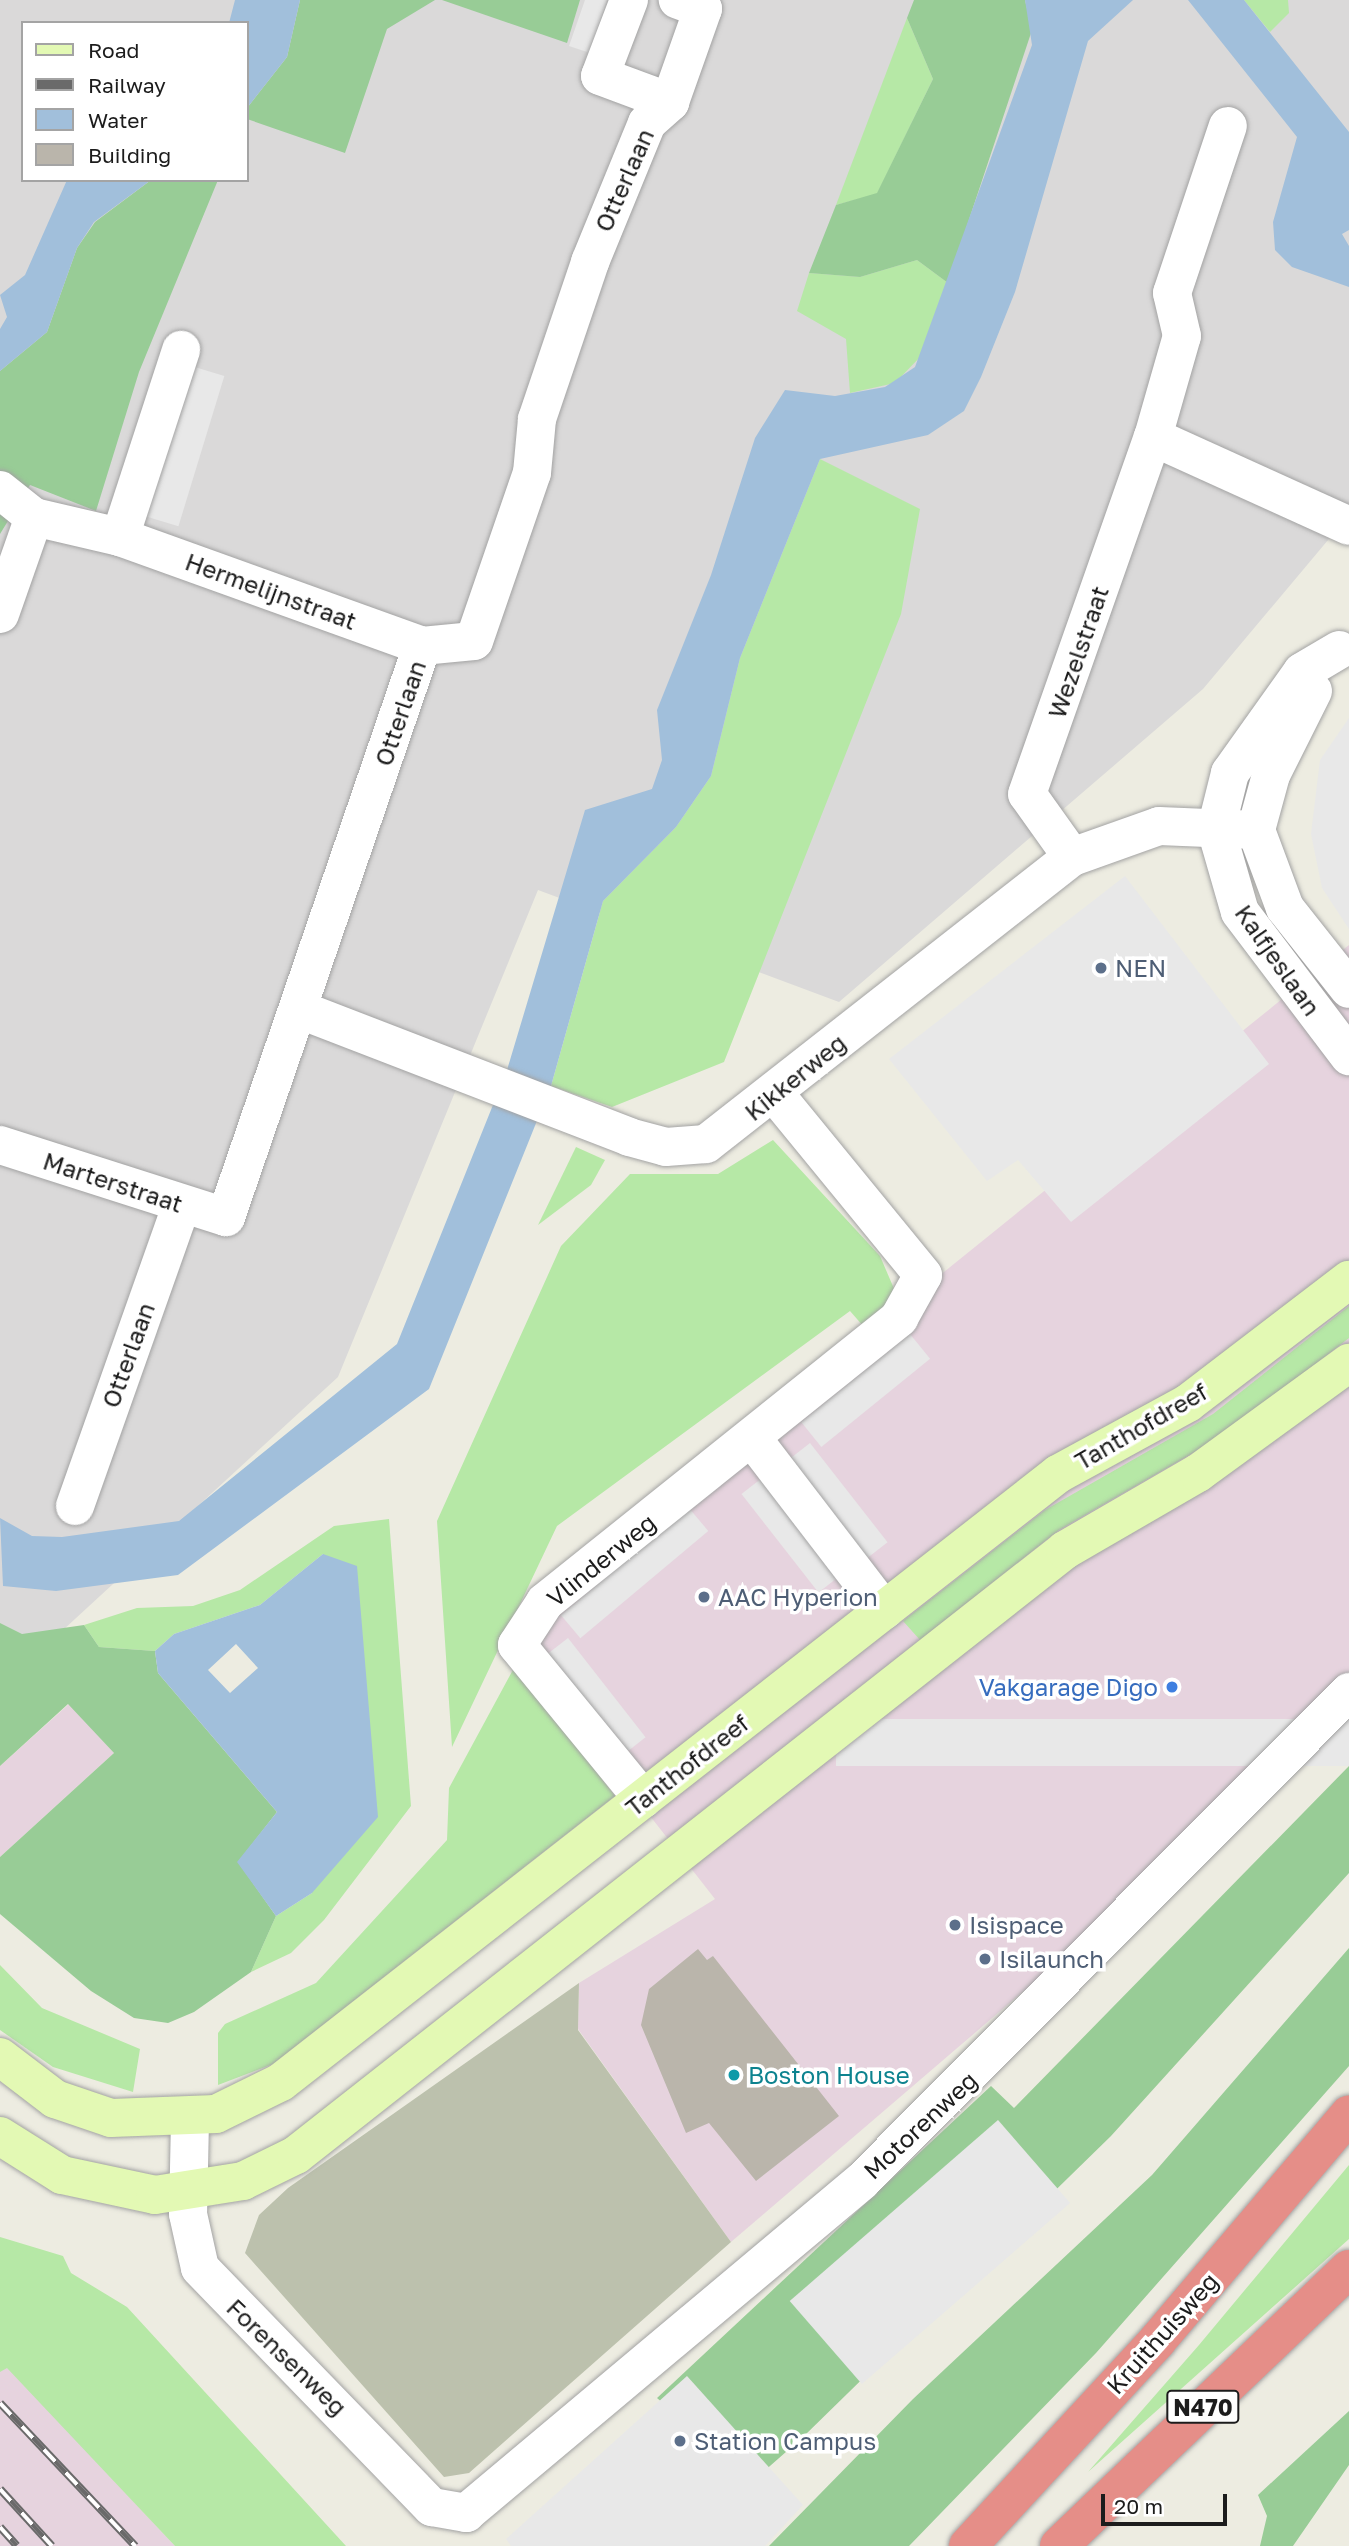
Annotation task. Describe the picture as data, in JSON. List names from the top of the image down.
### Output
{
  "streets": {
    "highway": ["Kruithuisweg", "N470"],
    "street": [
      "Otterlaan",
      "Hermelijnstraat",
      "Wezelstraat",
      "Kalfjeslaan",
      "Kikkerweg",
      "Marterstraat",
      "Tanthofdreef",
      "Vlinderweg",
      "Motorenweg",
      "Forensenweg"
    ]
  },
  "crossings": [
    ["Otterlaan", "Hermelijnstraat"],
    ["Otterlaan", "Kikkerweg"],
    ["Otterlaan", "Marterstraat"],
    ["Wezelstraat", "Kikkerweg"],
    ["Kalfjeslaan", "Kikkerweg"],
    ["Kikkerweg", "Vlinderweg"],
    ["Tanthofdreef", "Vlinderweg"],
    ["Tanthofdreef", "Forensenweg"],
    ["Motorenweg", "Forensenweg"]
  ],
  "places": [
    "NEN",
    "AAC Hyperion",
    "Vakgarage Digo",
    "Isispace",
    "Isilaunch",
    "Boston House",
    "Station Campus"
  ],
  "legend": [
    "Road",
    "Railway",
    "Water",
    "Building"
  ],
  "scale_bar": "20 m"
}
